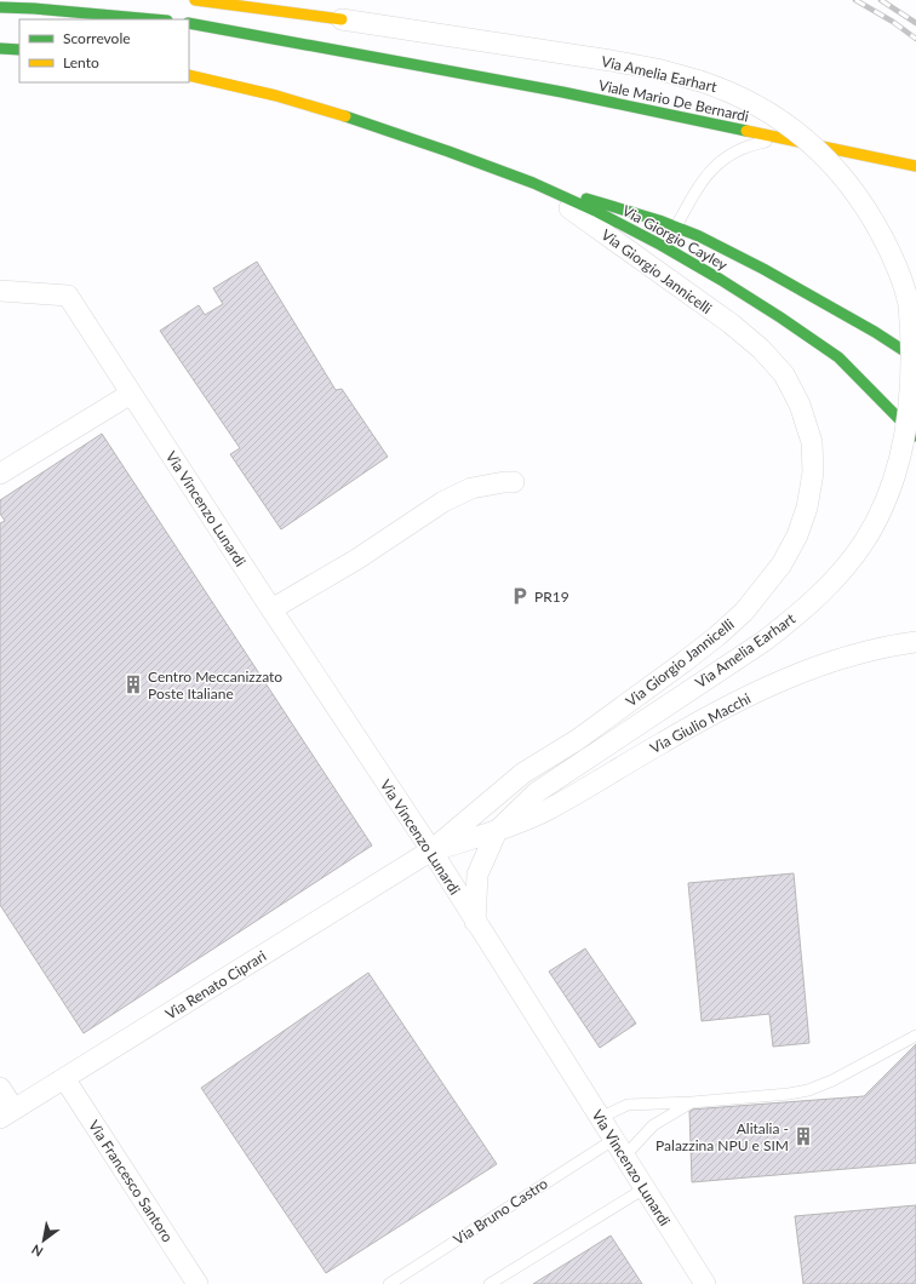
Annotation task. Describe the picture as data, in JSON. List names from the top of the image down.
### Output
{
  "streets": {
    "main road": ["Viale Mario De Bernardi", "Via Giorgio Cayley"],
    "street": [
      "Via Amelia Earhart",
      "Via Giorgio Jannicelli",
      "Via Vincenzo Lunardi",
      "Via Giulio Macchi",
      "Via Renato Ciprari",
      "Via Francesco Santoro"
    ],
    "lane": ["Via Bruno Castro"]
  },
  "crossings": [
    ["Via Amelia Earhart", "Via Giulio Macchi"],
    ["Via Giorgio Cayley", "Via Giorgio Jannicelli"],
    ["Via Giorgio Jannicelli", "Via Vincenzo Lunardi"],
    ["Via Giorgio Jannicelli", "Via Giulio Macchi"],
    ["Via Giorgio Jannicelli", "Via Renato Ciprari"],
    ["Via Vincenzo Lunardi", "Via Giulio Macchi"],
    ["Via Vincenzo Lunardi", "Via Renato Ciprari"],
    ["Via Vincenzo Lunardi", "Via Bruno Castro"],
    ["Via Giulio Macchi", "Via Renato Ciprari"],
    ["Via Renato Ciprari", "Via Francesco Santoro"]
  ],
  "places": {
    "parking": ["PR19"],
    "building": ["Centro Meccanizzato Poste Italiane", "Alitalia - Palazzina NPU e SIM"]
  },
  "legend": ["Scorrevole", "Lento"],
  "north": "bottom left"
}
